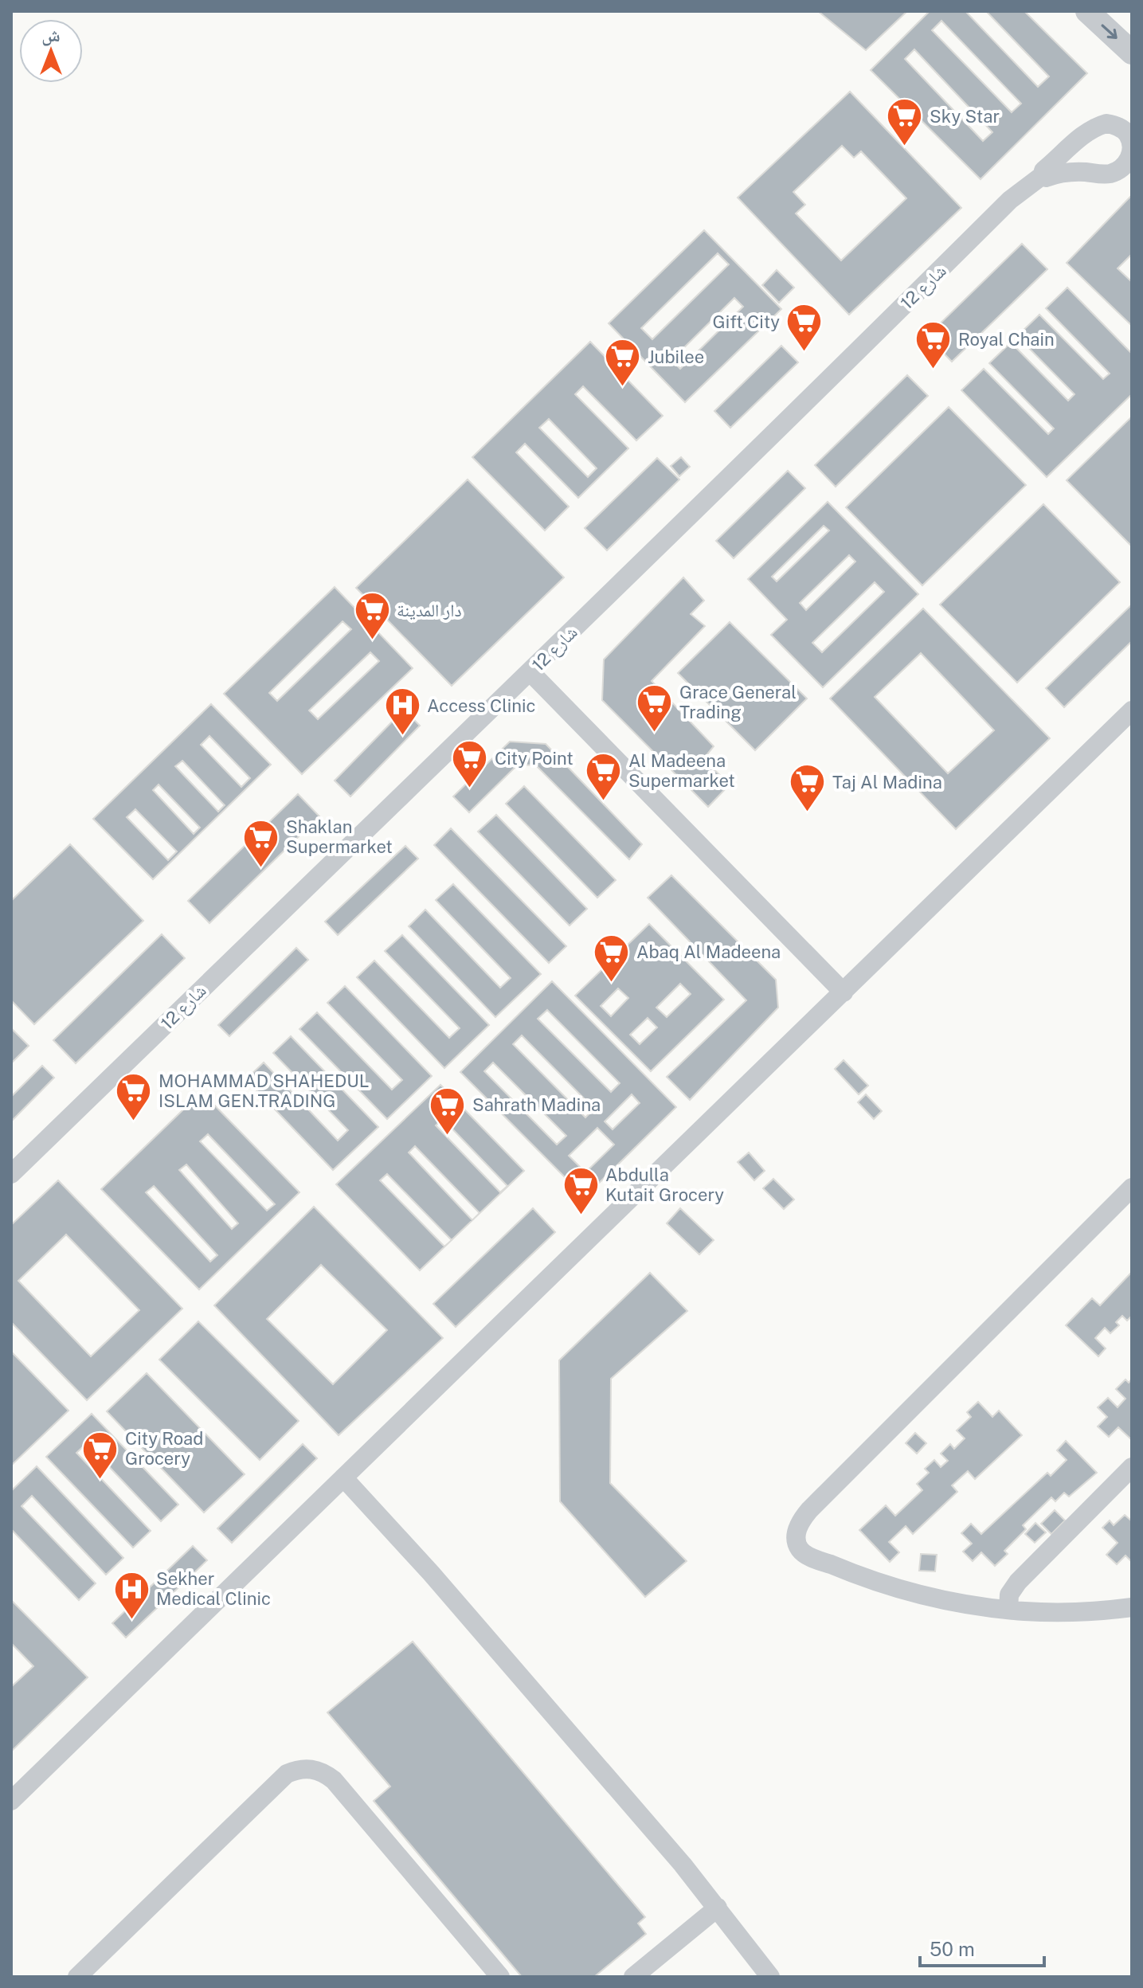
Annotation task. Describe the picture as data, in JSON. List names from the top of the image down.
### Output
{
  "streets": {
    "street": ["شارع 12"]
  },
  "places": {
    "supermarket": [
      "Sky Star",
      "Gift City",
      "Royal Chain",
      "Jubilee",
      "دار المدينة",
      "Grace General Trading",
      "City Point",
      "Al Madeena Supermarket",
      "Taj Al Madina",
      "Shaklan Supermarket",
      "Abaq Al Madeena",
      "MOHAMMAD SHAHEDUL ISLAM GEN.TRADING",
      "Sahrath Madina",
      "Abdulla Kutait Grocery",
      "City Road Grocery"
    ],
    "hospital": ["Access Clinic", "Sekher Medical Clinic"]
  },
  "scale_bar": "50 m",
  "north": "top"
}
